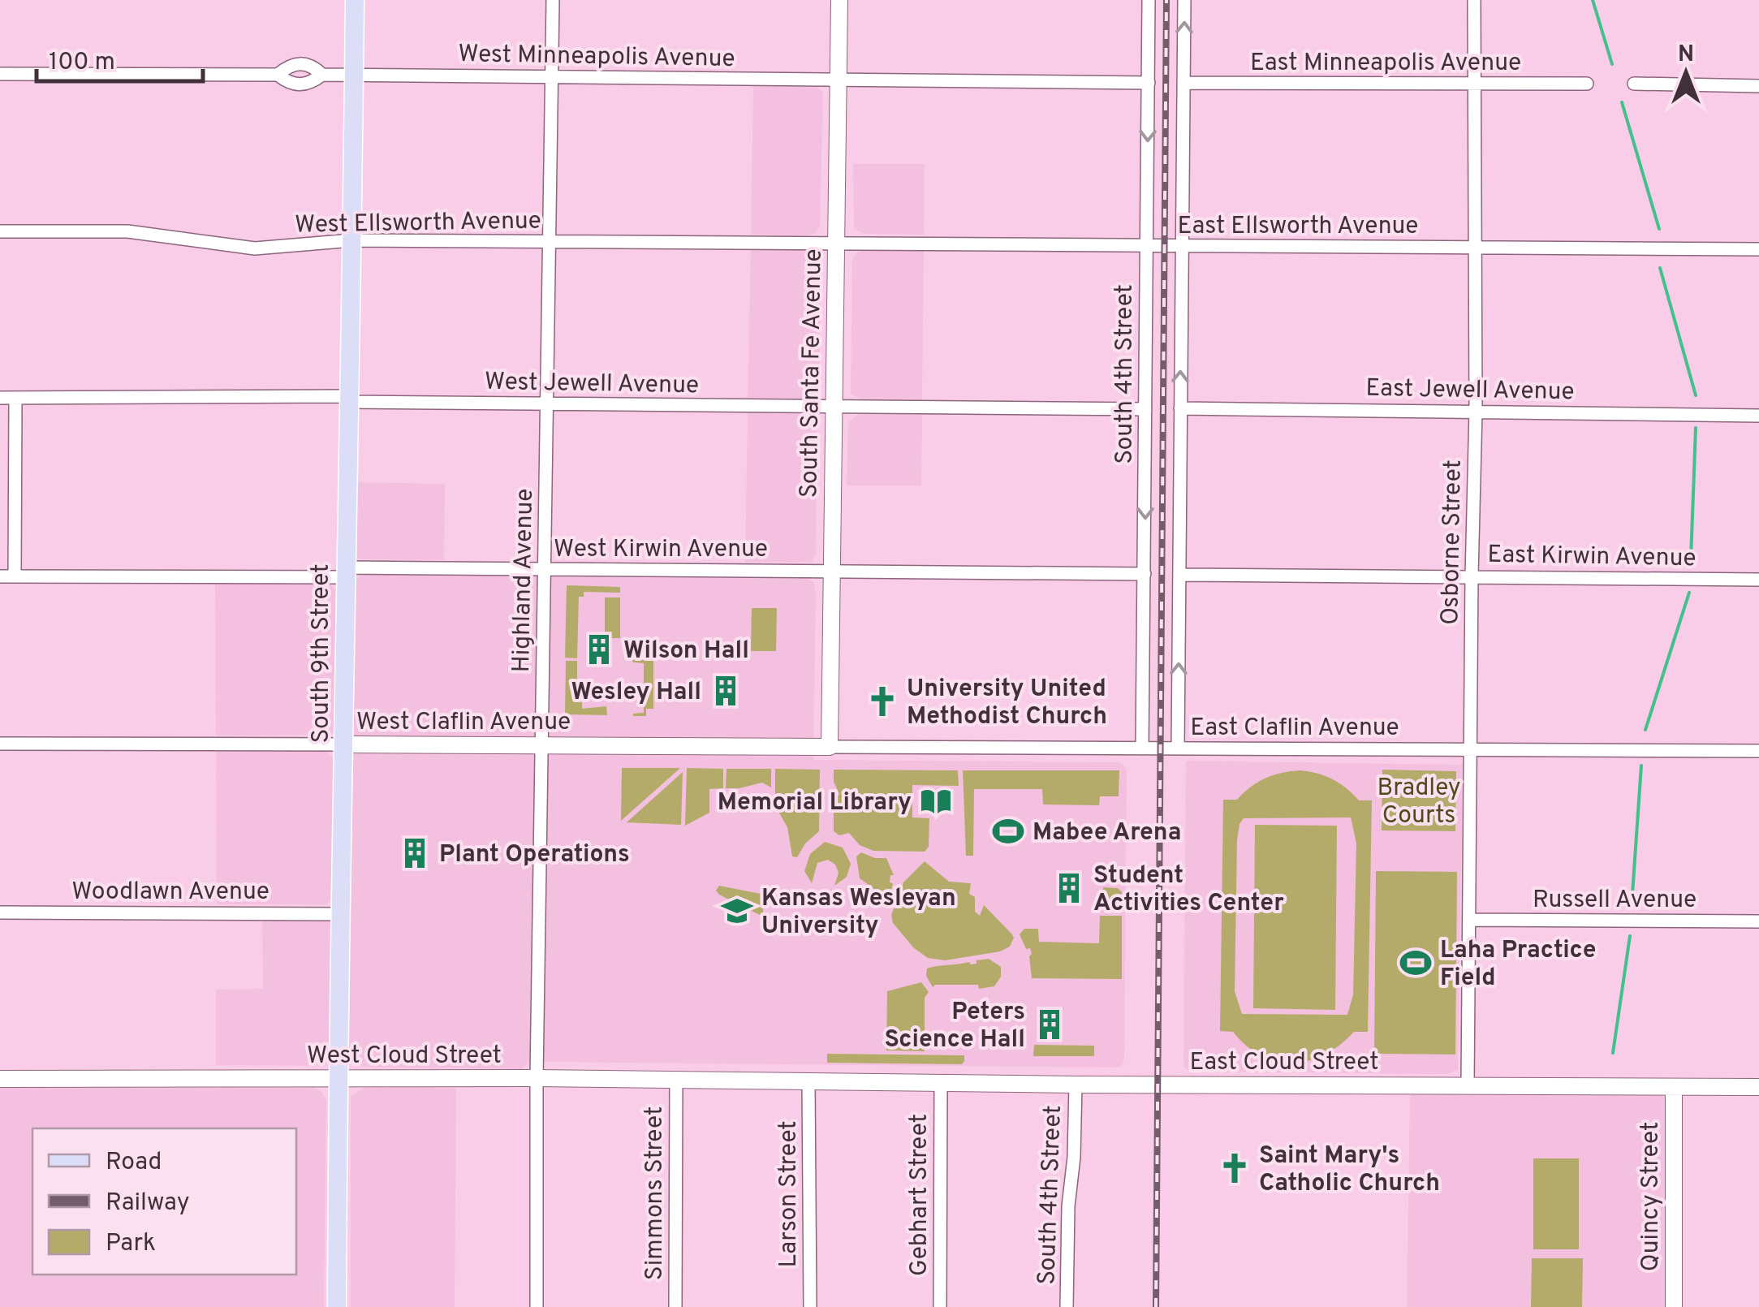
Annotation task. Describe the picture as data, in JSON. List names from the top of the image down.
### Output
{
  "streets": {
    "main road": [
      "South Santa Fe Avenue",
      "South 9th Street",
      "West Claflin Avenue",
      "West Cloud Street",
      "East Cloud Street",
      "Quincy Street"
    ],
    "street": [
      "West Minneapolis Avenue",
      "East Minneapolis Avenue",
      "West Ellsworth Avenue",
      "East Ellsworth Avenue",
      "South 4th Street",
      "West Jewell Avenue",
      "East Jewell Avenue",
      "Osborne Street",
      "West Kirwin Avenue",
      "East Kirwin Avenue",
      "Highland Avenue",
      "East Claflin Avenue",
      "Woodlawn Avenue",
      "Russell Avenue",
      "Simmons Street",
      "Larson Street",
      "Gebhart Street"
    ]
  },
  "crossings": [
    ["West Minneapolis Avenue", "South Santa Fe Avenue"],
    ["West Minneapolis Avenue", "Highland Avenue"],
    ["West Minneapolis Avenue", "South 9th Street"],
    ["East Minneapolis Avenue", "Osborne Street"],
    ["West Ellsworth Avenue", "East Ellsworth Avenue"],
    ["West Ellsworth Avenue", "South Santa Fe Avenue"],
    ["West Ellsworth Avenue", "Highland Avenue"],
    ["West Ellsworth Avenue", "South 9th Street"],
    ["East Ellsworth Avenue", "South Santa Fe Avenue"],
    ["East Ellsworth Avenue", "South 4th Street"],
    ["East Ellsworth Avenue", "Osborne Street"],
    ["South Santa Fe Avenue", "West Jewell Avenue"],
    ["South Santa Fe Avenue", "West Kirwin Avenue"],
    ["South Santa Fe Avenue", "West Claflin Avenue"],
    ["South Santa Fe Avenue", "East Claflin Avenue"],
    ["South 4th Street", "East Claflin Avenue"],
    ["South 4th Street", "East Cloud Street"],
    ["West Jewell Avenue", "Highland Avenue"],
    ["West Jewell Avenue", "South 9th Street"],
    ["East Jewell Avenue", "Osborne Street"],
    ["Osborne Street", "East Kirwin Avenue"],
    ["Osborne Street", "East Claflin Avenue"],
    ["Osborne Street", "Russell Avenue"],
    ["Osborne Street", "East Cloud Street"],
    ["West Kirwin Avenue", "Highland Avenue"],
    ["West Kirwin Avenue", "South 9th Street"],
    ["Highland Avenue", "West Claflin Avenue"],
    ["Highland Avenue", "West Cloud Street"],
    ["South 9th Street", "West Claflin Avenue"],
    ["South 9th Street", "Woodlawn Avenue"],
    ["South 9th Street", "West Cloud Street"],
    ["West Claflin Avenue", "East Claflin Avenue"],
    ["West Cloud Street", "East Cloud Street"],
    ["West Cloud Street", "Simmons Street"],
    ["West Cloud Street", "Larson Street"],
    ["East Cloud Street", "Larson Street"],
    ["East Cloud Street", "Gebhart Street"],
    ["East Cloud Street", "Quincy Street"]
  ],
  "parks": ["Bradley Courts"],
  "places": {
    "building": [
      "Wilson Hall",
      "Wesley Hall",
      "Plant Operations",
      "Student Activities Center",
      "Peters Science Hall"
    ],
    "church": ["University United Methodist Church", "Saint Mary's Catholic Church"],
    "library": ["Memorial Library"],
    "sports": ["Mabee Arena", "Laha Practice Field"],
    "school or university": ["Kansas Wesleyan University"]
  },
  "legend": ["Road", "Railway", "Park"],
  "scale_bar": "100 m",
  "north": "top"
}
